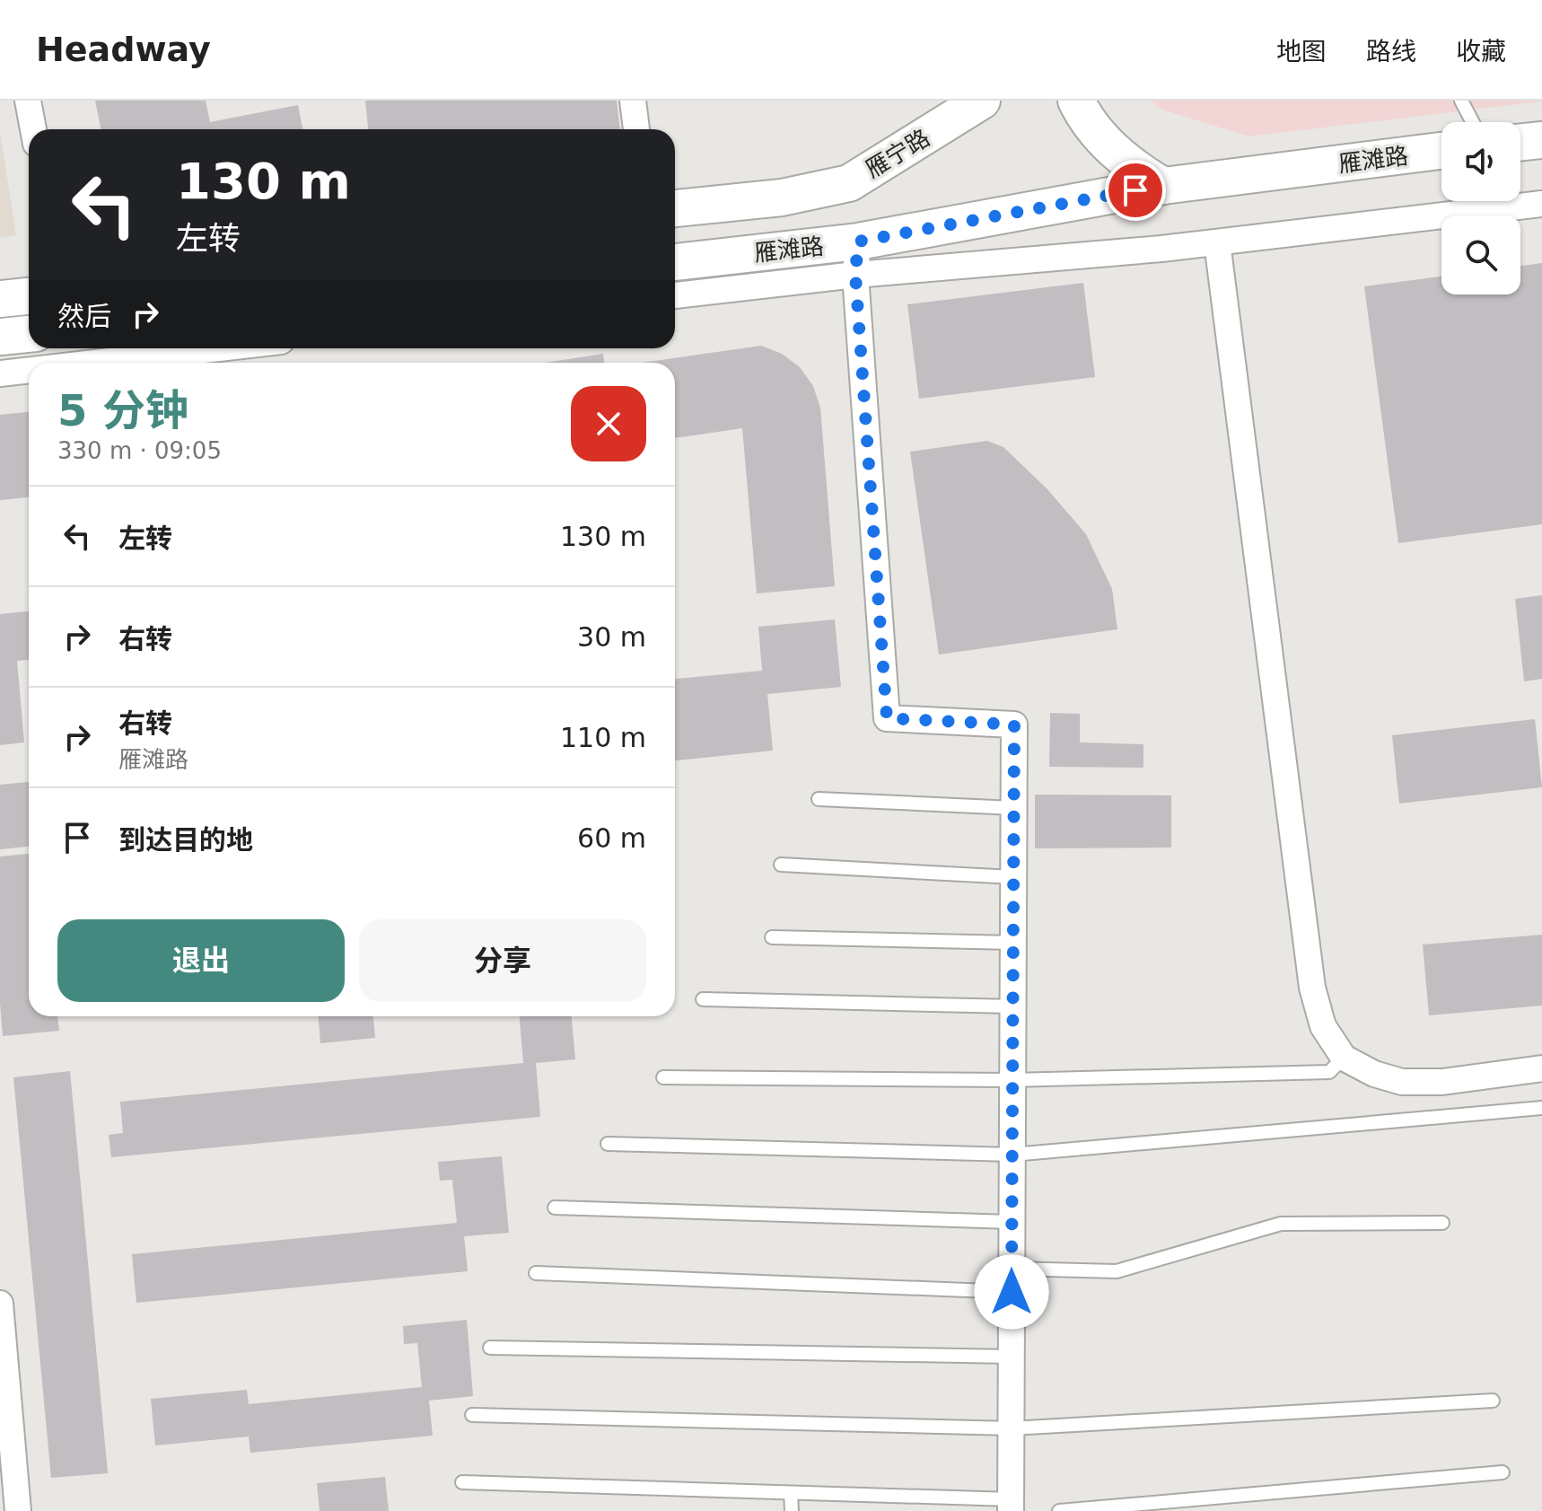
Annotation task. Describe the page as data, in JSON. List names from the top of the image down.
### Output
{
  "streets": {
    "main road": ["雁宁路", "雁滩路"]
  },
  "page": {
    "header": "Headway",
    "nav": ["地图", "路线", "收藏"],
    "turn": ["130 m", "左转"],
    "then": "然后",
    "heading": ["5 分钟", "330 m · 09:05"],
    "list": [
      {
        "name": "左转",
        "value": "130 m"
      },
      {
        "name": "右转",
        "value": "30 m"
      },
      {
        "name": "右转",
        "note": "雁滩路",
        "value": "110 m"
      },
      {
        "name": "到达目的地",
        "value": "60 m"
      }
    ],
    "buttons": ["退出", "分享"]
  }
}
